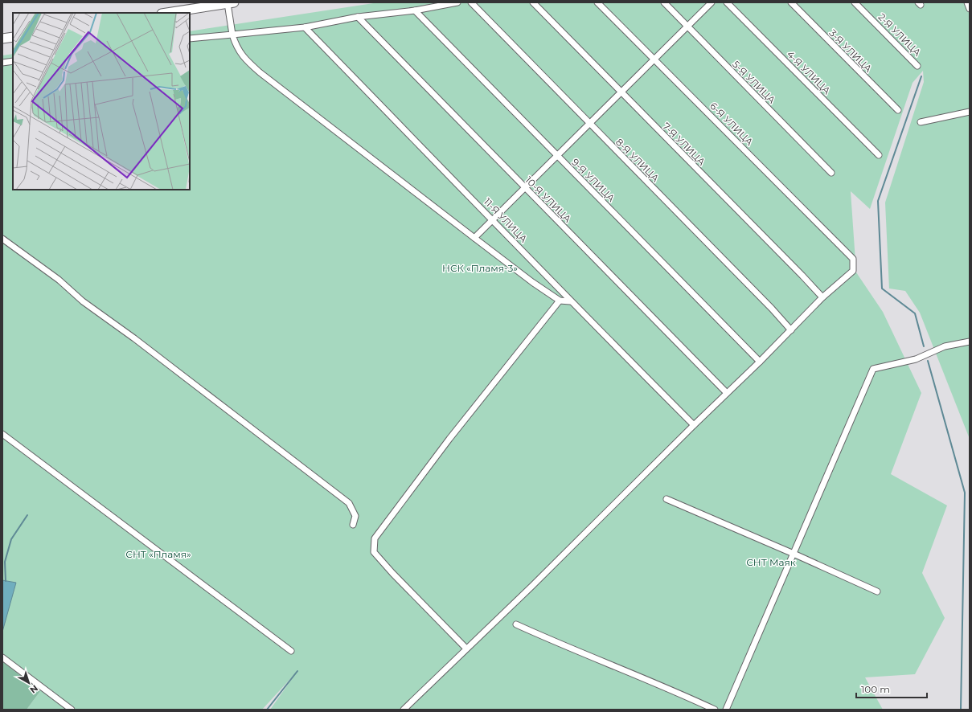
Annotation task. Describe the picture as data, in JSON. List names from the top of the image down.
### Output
{
  "streets": {
    "street": [
      "2-Я УЛИЦА",
      "3-Я УЛИЦА",
      "4-Я УЛИЦА",
      "5-Я УЛИЦА",
      "6-Я УЛИЦА",
      "7-Я УЛИЦА",
      "8-Я УЛИЦА",
      "9-Я УЛИЦА",
      "10-Я УЛИЦА",
      "11-Я УЛИЦА"
    ]
  },
  "crossings": [
    ["6-Я УЛИЦА", "7-Я УЛИЦА"]
  ],
  "parks": ["НСК «Пламя-3»", "СНТ «Пламя»", "СНТ Маяк"],
  "scale_bar": "100 m",
  "north": "bottom right"
}
